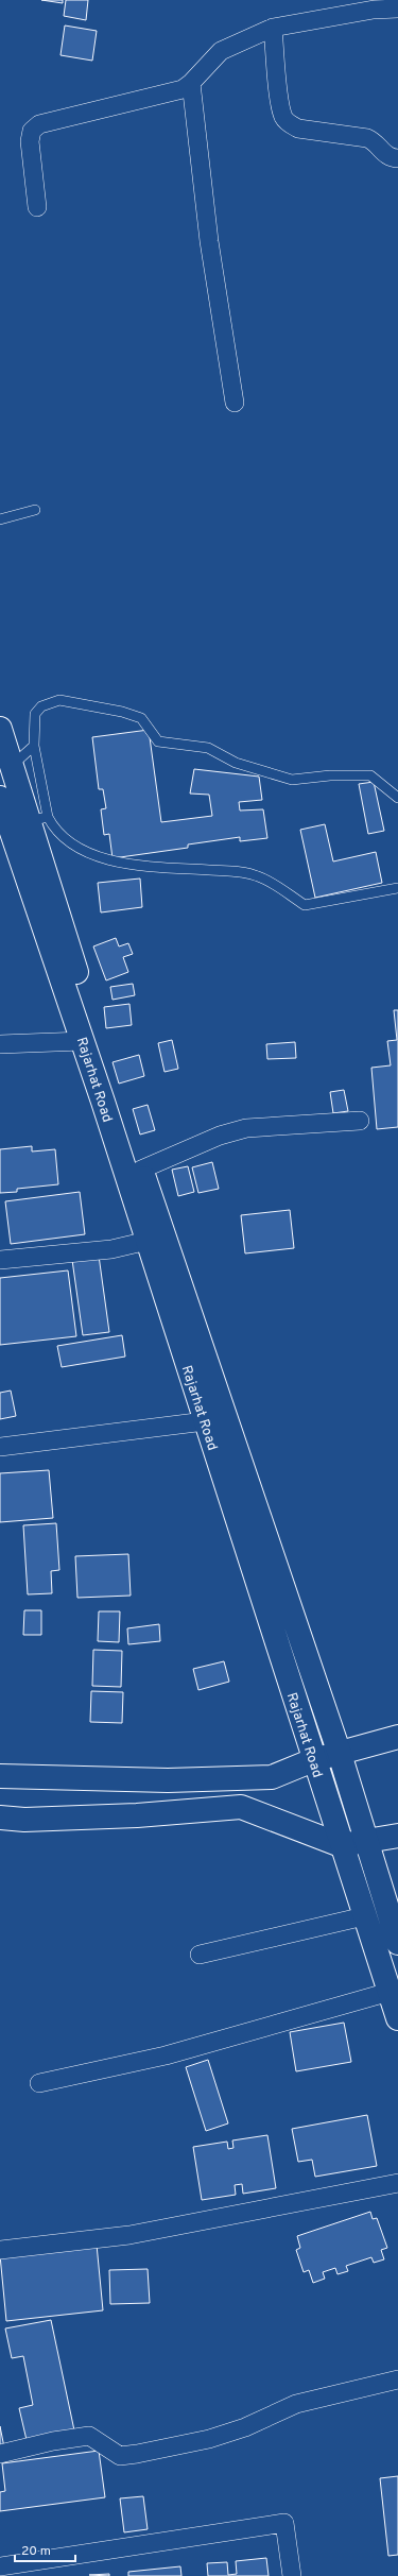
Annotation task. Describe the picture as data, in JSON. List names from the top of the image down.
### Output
{
  "streets": {
    "main road": ["Rajarhat Road"]
  },
  "scale_bar": "20 m"
}
